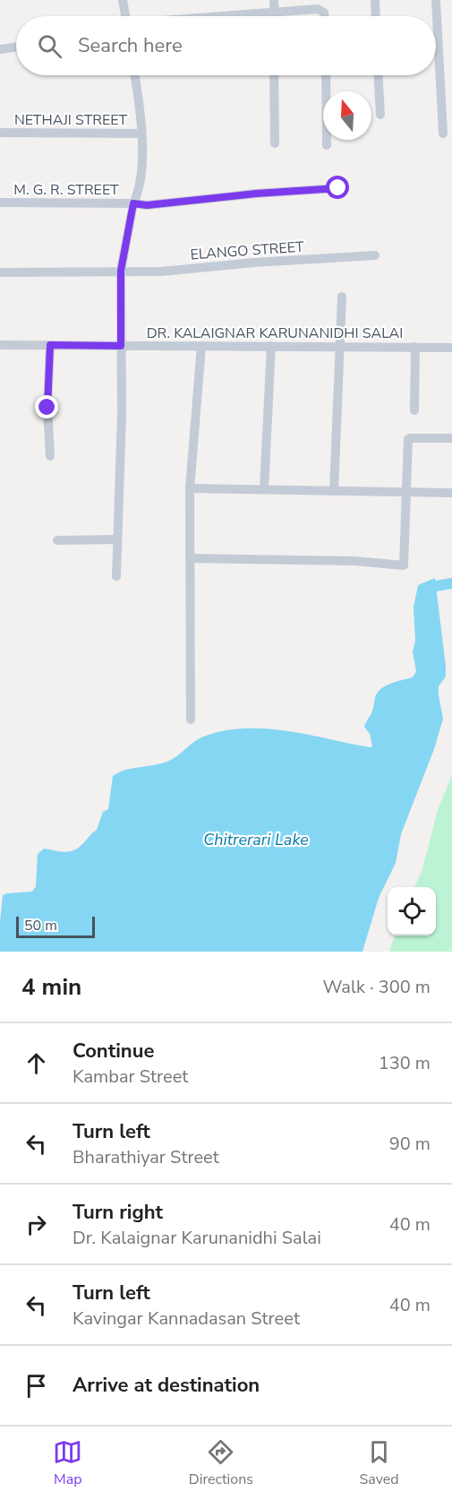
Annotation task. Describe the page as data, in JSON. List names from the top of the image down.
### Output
{
  "streets": {
    "street": [
      "NETHAJI STREET",
      "M. G. R. STREET",
      "ELANGO STREET",
      "DR. KALAIGNAR KARUNANIDHI SALAI"
    ]
  },
  "water": ["Chitrerari Lake"],
  "scale_bar": "50 m",
  "north": "top",
  "page": {
    "search": "Search here",
    "scale": "50 m",
    "heading": ["4 min", "Walk · 300 m"],
    "list": [
      ["Continue", "Kambar Street", "130 m"],
      ["Turn left", "Bharathiyar Street", "90 m"],
      ["Turn right", "Dr. Kalaignar Karunanidhi Salai", "40 m"],
      ["Turn left", "Kavingar Kannadasan Street", "40 m"],
      "Arrive at destination"
    ],
    "nav": ["Map", "Directions", "Saved"]
  }
}
